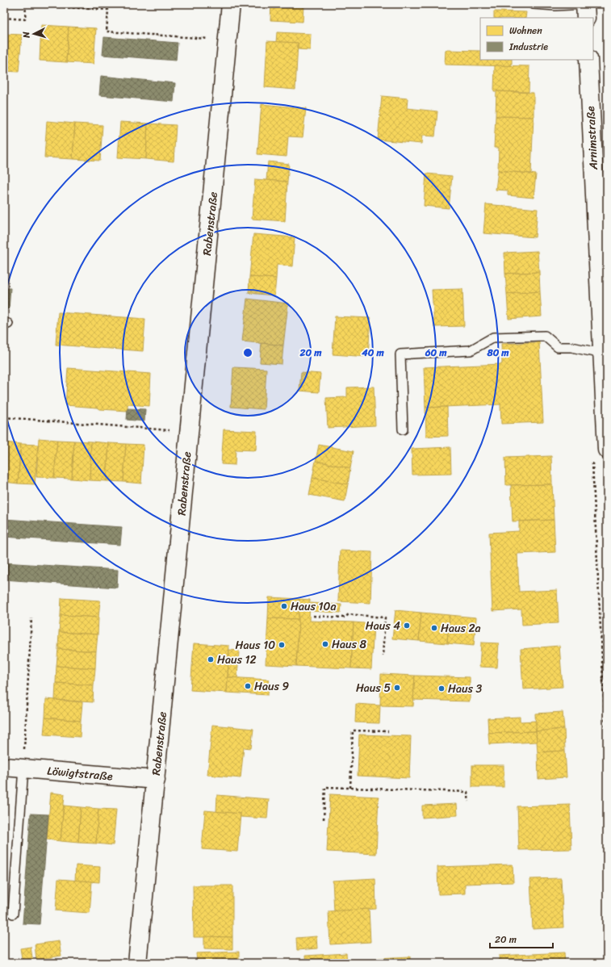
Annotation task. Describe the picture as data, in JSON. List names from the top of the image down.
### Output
{
  "streets": {
    "street": ["Arnimstraße", "Rabenstraße", "Löwigtstraße"]
  },
  "crossings": [
    ["Rabenstraße", "Löwigtstraße"]
  ],
  "places": [
    "Haus 10a",
    "Haus 4",
    "Haus 2a",
    "Haus 8",
    "Haus 10",
    "Haus 12",
    "Haus 9",
    "Haus 5",
    "Haus 3"
  ],
  "legend": ["Wohnen", "Industrie"],
  "scale_bar": "20 m",
  "north": "left",
  "rings": [
    "20 m",
    "40 m",
    "60 m",
    "80 m"
  ]
}
